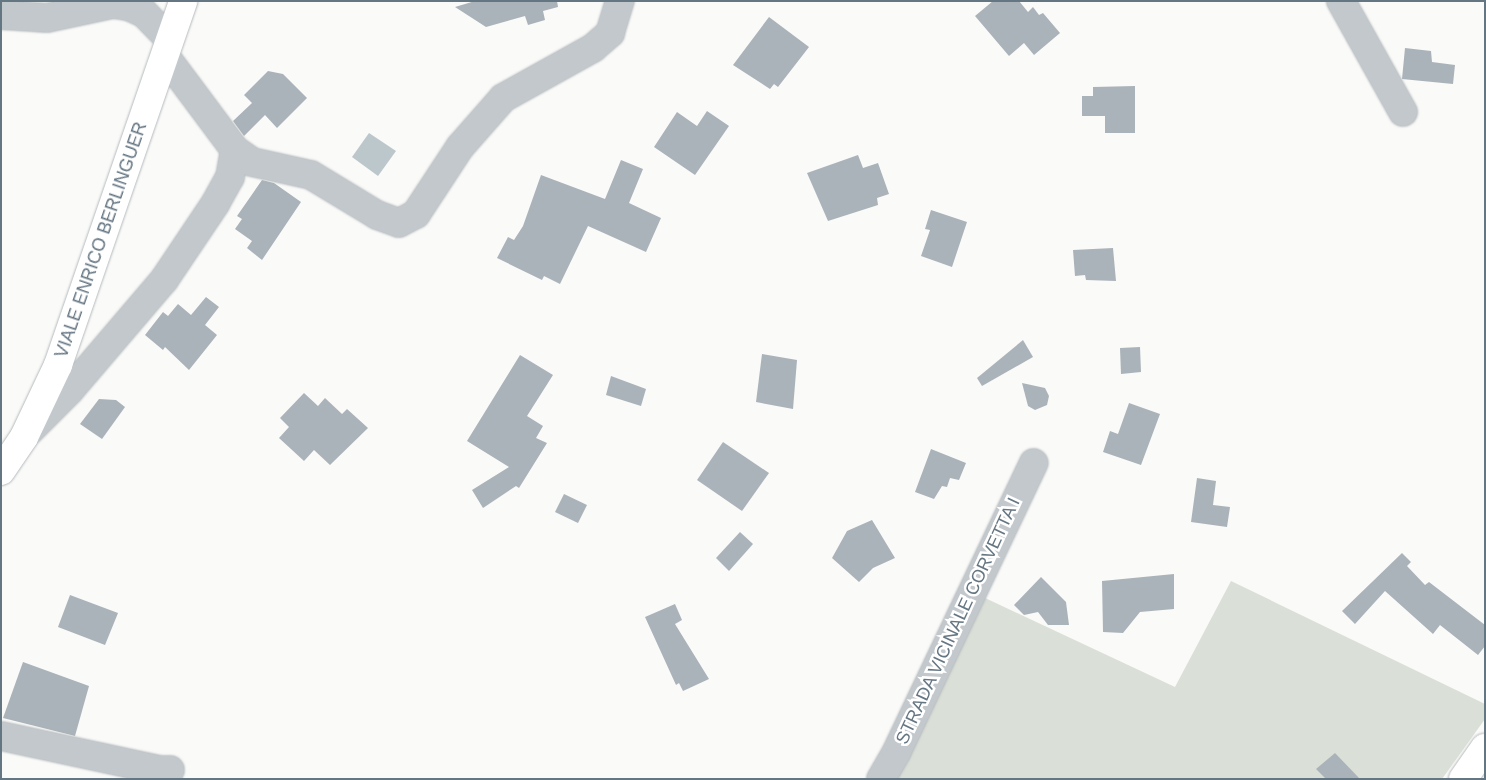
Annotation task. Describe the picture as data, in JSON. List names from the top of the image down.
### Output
{
  "streets": {
    "main road": ["VIALE ENRICO BERLINGUER"],
    "street": ["STRADA VICINALE CORVETTA I"]
  }
}
